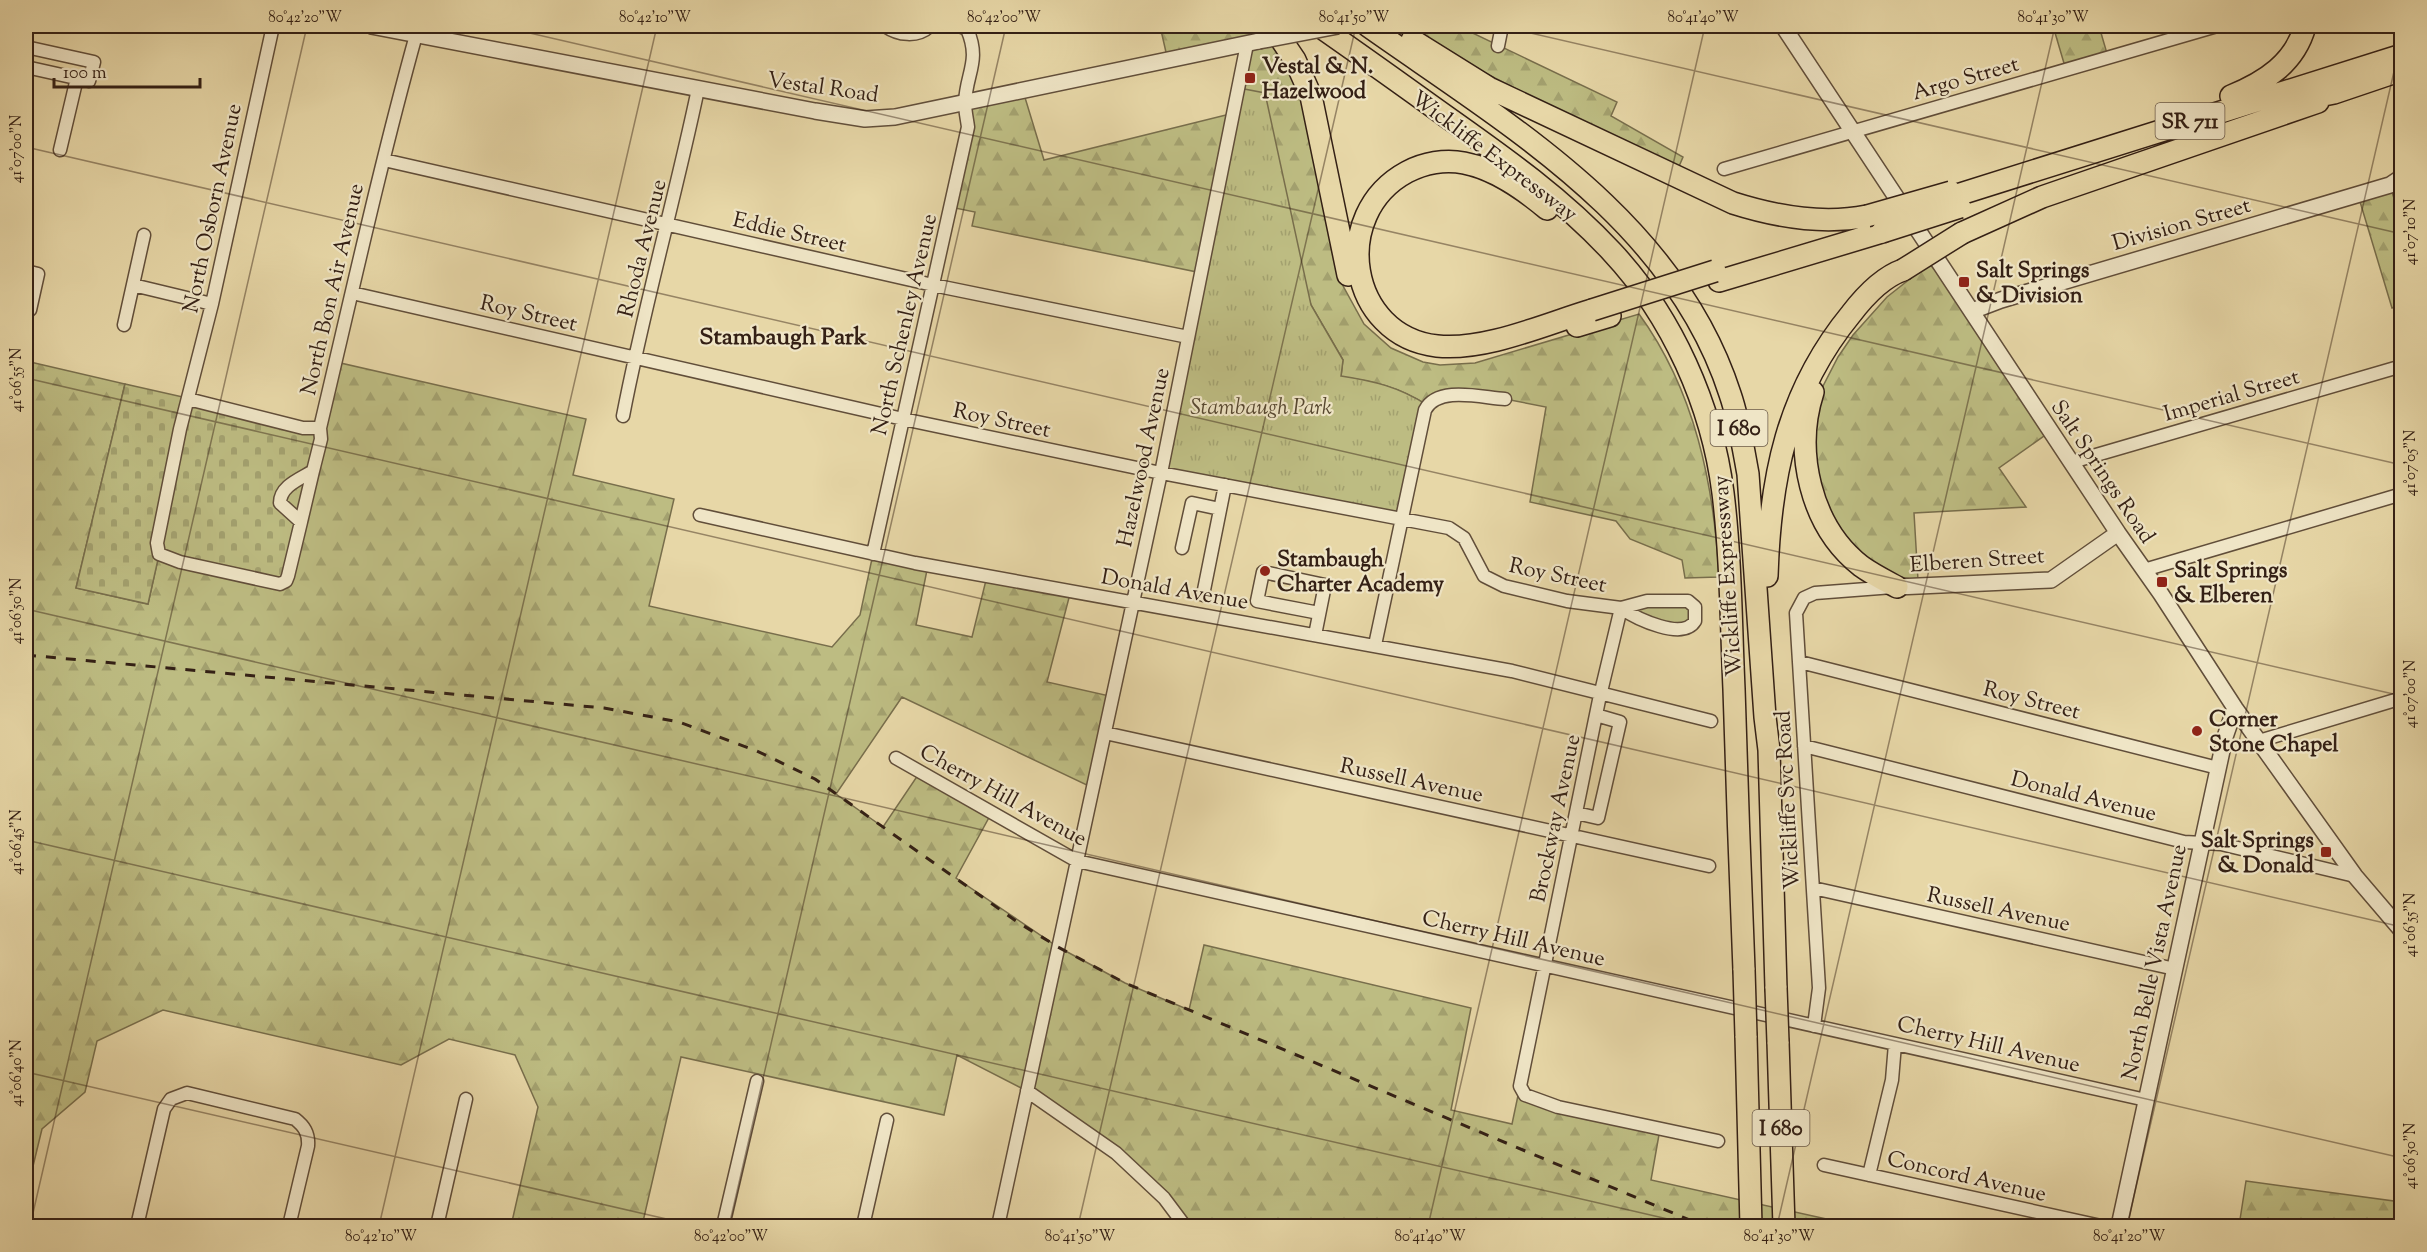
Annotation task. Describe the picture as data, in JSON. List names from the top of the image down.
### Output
{
  "streets": {
    "highway": ["SR 711", "Wickliffe Expressway", "I 680"],
    "street": [
      "Argo Street",
      "Vestal Road",
      "North Osborn Avenue",
      "Division Street",
      "Eddie Street",
      "Rhoda Avenue",
      "North Bon Air Avenue",
      "Roy Street",
      "North Schenley Avenue",
      "Imperial Street",
      "Hazelwood Avenue",
      "Salt Springs Road",
      "Elberen Street",
      "Donald Avenue",
      "Russell Avenue",
      "Cherry Hill Avenue",
      "Wickliffe Svc Road",
      "Brockway Avenue",
      "North Belle Vista Avenue",
      "Concord Avenue"
    ]
  },
  "crossings": [
    ["Argo Street", "Salt Springs Road"],
    ["Vestal Road", "Rhoda Avenue"],
    ["Vestal Road", "North Bon Air Avenue"],
    ["Vestal Road", "North Schenley Avenue"],
    ["Vestal Road", "Hazelwood Avenue"],
    ["North Osborn Avenue", "North Bon Air Avenue"],
    ["Division Street", "Salt Springs Road"],
    ["Eddie Street", "Rhoda Avenue"],
    ["Eddie Street", "North Bon Air Avenue"],
    ["Eddie Street", "North Schenley Avenue"],
    ["Eddie Street", "Hazelwood Avenue"],
    ["Rhoda Avenue", "Roy Street"],
    ["North Bon Air Avenue", "Roy Street"],
    ["Roy Street", "North Schenley Avenue"],
    ["Roy Street", "Hazelwood Avenue"],
    ["Roy Street", "Wickliffe Svc Road"],
    ["Roy Street", "Brockway Avenue"],
    ["Roy Street", "North Belle Vista Avenue"],
    ["North Schenley Avenue", "Donald Avenue"],
    ["Imperial Street", "Salt Springs Road"],
    ["Hazelwood Avenue", "Donald Avenue"],
    ["Hazelwood Avenue", "Russell Avenue"],
    ["Hazelwood Avenue", "Cherry Hill Avenue"],
    ["Salt Springs Road", "Elberen Street"],
    ["Salt Springs Road", "Donald Avenue"],
    ["Salt Springs Road", "North Belle Vista Avenue"],
    ["Elberen Street", "Wickliffe Svc Road"],
    ["Donald Avenue", "Wickliffe Svc Road"],
    ["Donald Avenue", "Brockway Avenue"],
    ["Donald Avenue", "North Belle Vista Avenue"],
    ["Russell Avenue", "Wickliffe Svc Road"],
    ["Russell Avenue", "Brockway Avenue"],
    ["Russell Avenue", "North Belle Vista Avenue"],
    ["Cherry Hill Avenue", "Wickliffe Svc Road"],
    ["Cherry Hill Avenue", "Brockway Avenue"],
    ["Cherry Hill Avenue", "North Belle Vista Avenue"]
  ],
  "districts": ["Stambaugh Park"],
  "parks": ["Stambaugh Park"],
  "places": {
    "transit": [
      "Vestal & N. Hazelwood",
      "Salt Springs & Division",
      "Salt Springs & Elberen",
      "Salt Springs & Donald"
    ],
    "other": ["Stambaugh Charter Academy", "Corner Stone Chapel"]
  },
  "scale_bar": "100 m",
  "coordinates": [
    "80°42'20\"W",
    "80°42'10\"W",
    "80°42'00\"W",
    "80°41'50\"W",
    "80°41'40\"W",
    "80°41'30\"W",
    "41°07'00\"N",
    "41°07'10\"N",
    "41°06'55\"N",
    "41°07'05\"N",
    "41°06'50\"N",
    "41°06'45\"N",
    "41°06'40\"N",
    "80°41'20\"W"
  ]
}
